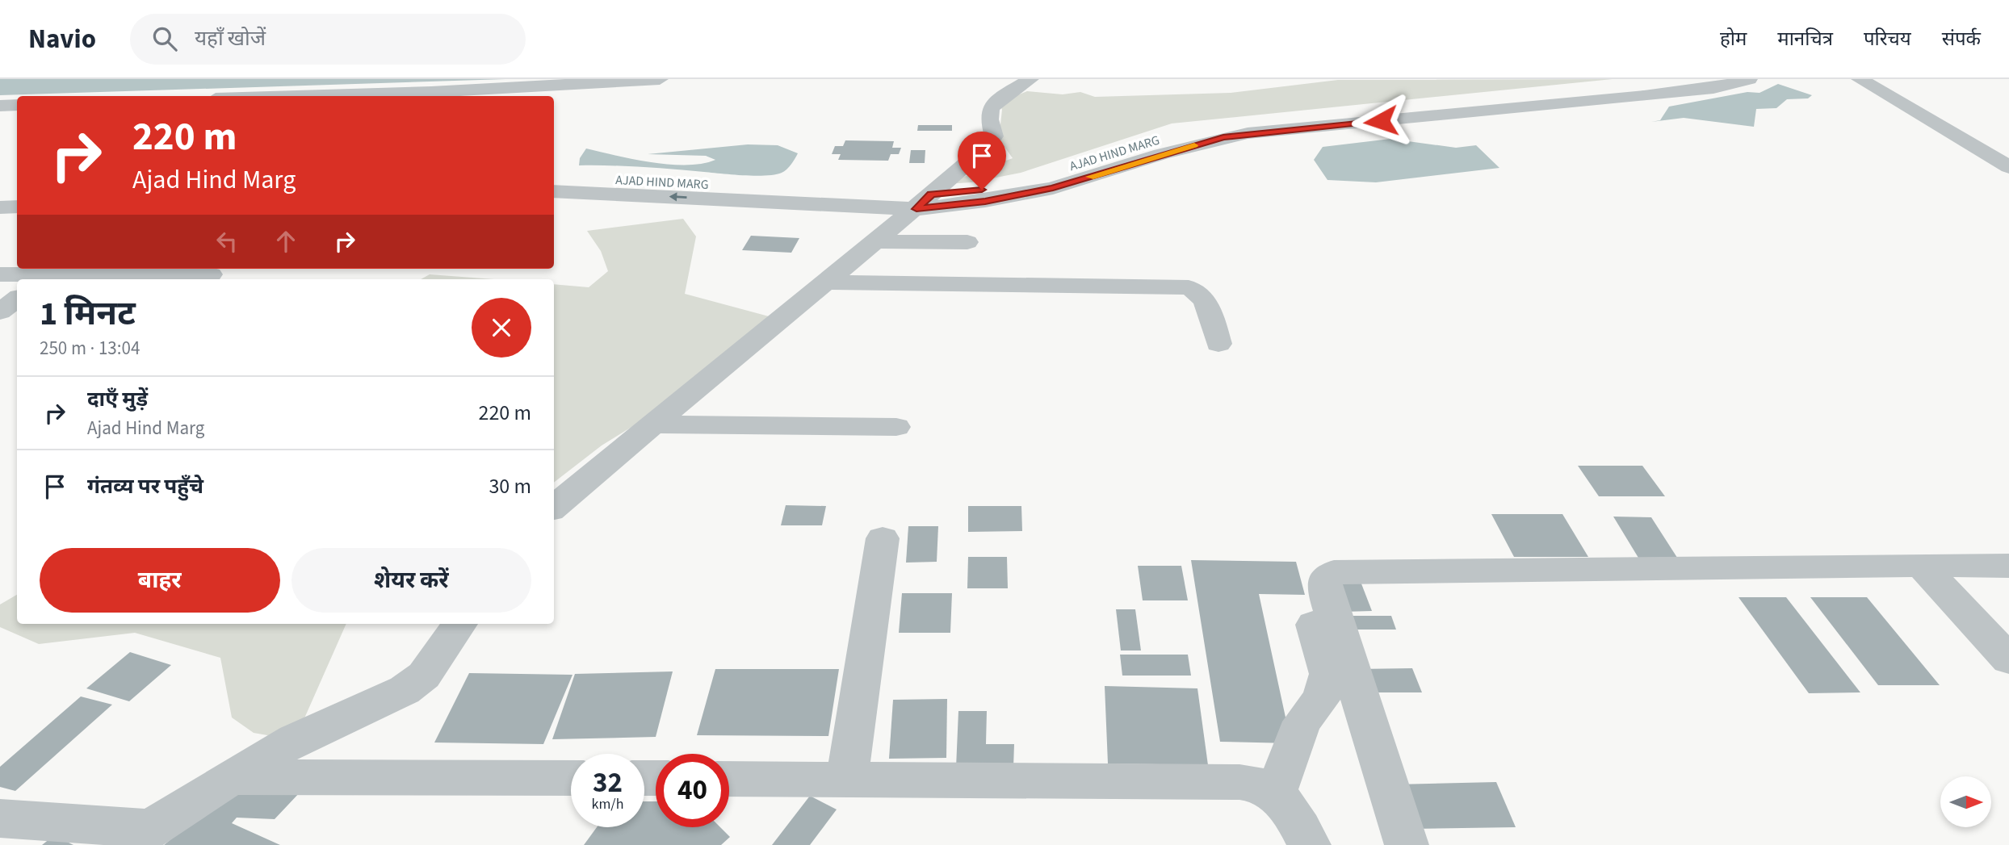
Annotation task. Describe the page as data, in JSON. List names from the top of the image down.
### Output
{
  "streets": {
    "street": ["AJAD HIND MARG"]
  },
  "north": "right",
  "page": {
    "header": "Navio",
    "search": "यहाँ खोजें",
    "nav": [
      "होम",
      "मानचित्र",
      "परिचय",
      "संपर्क"
    ],
    "turn": ["220 m", "Ajad Hind Marg"],
    "heading": ["1 मिनट", "250 m · 13:04"],
    "list": [
      {
        "name": "दाएँ मुड़ें",
        "note": "Ajad Hind Marg",
        "value": "220 m"
      },
      {
        "name": "गंतव्य पर पहुँचे",
        "value": "30 m"
      }
    ],
    "buttons": ["बाहर", "शेयर करें"],
    "speed": "32 km/h",
    "limit": "40"
  }
}
